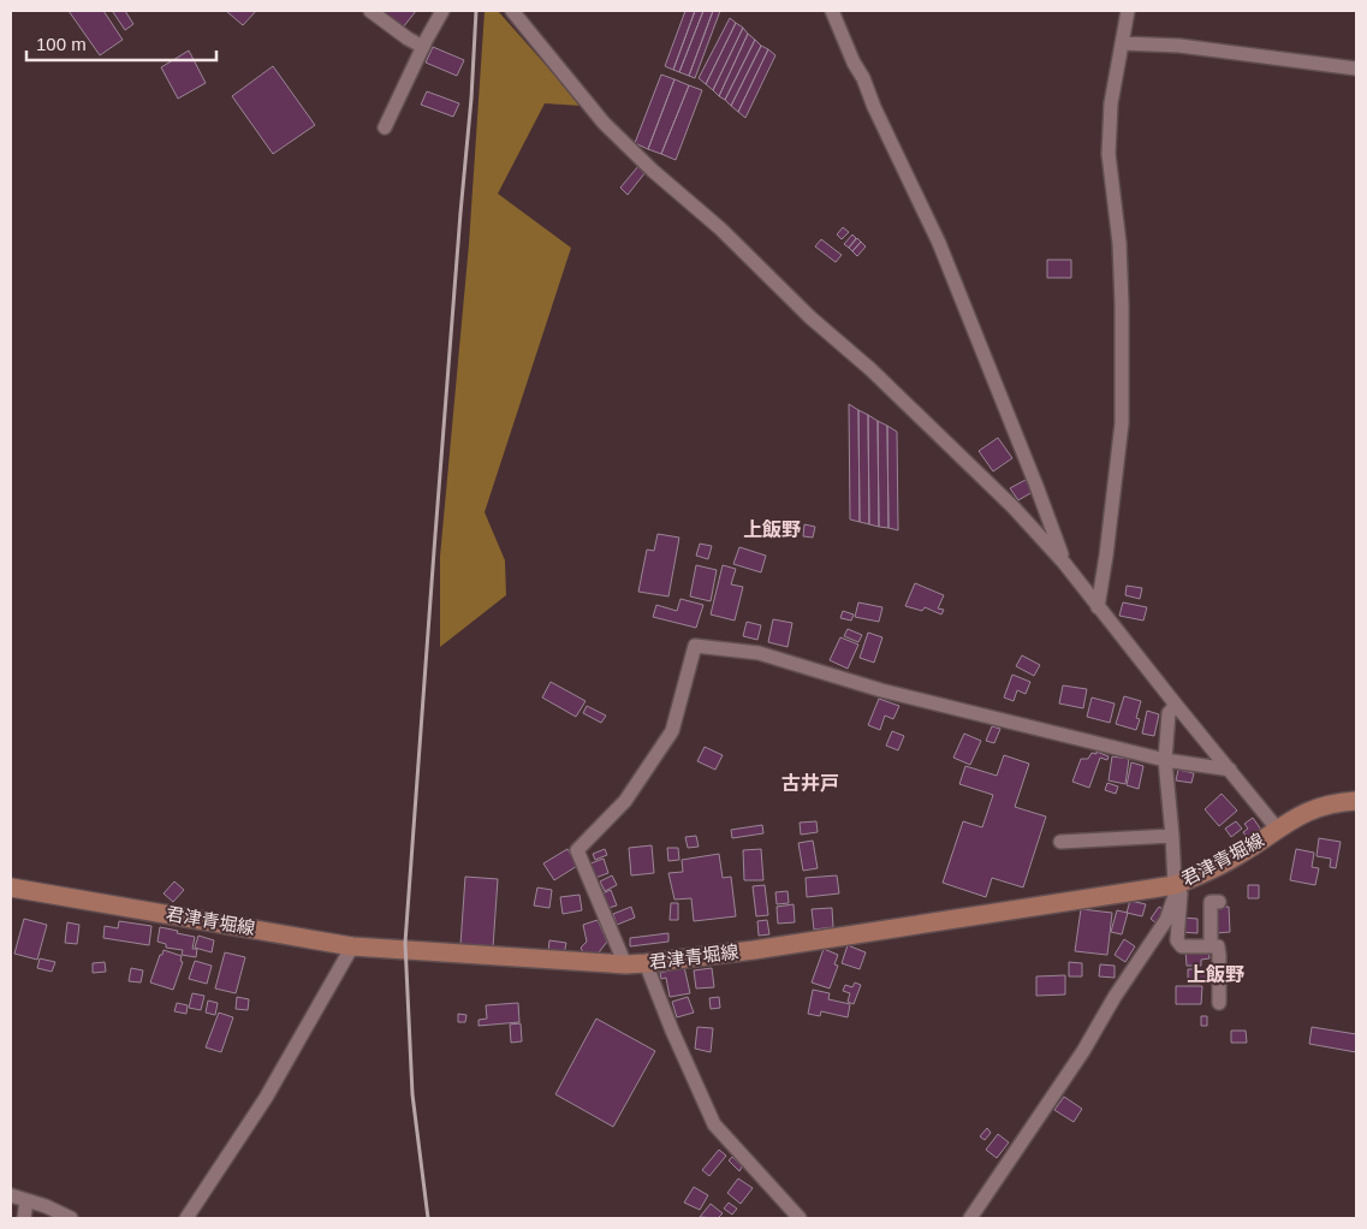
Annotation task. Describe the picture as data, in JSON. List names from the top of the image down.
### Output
{
  "streets": {
    "main road": ["君津青堀線"]
  },
  "districts": ["上飯野", "古井戸", "上飯野"],
  "scale_bar": "100 m"
}
